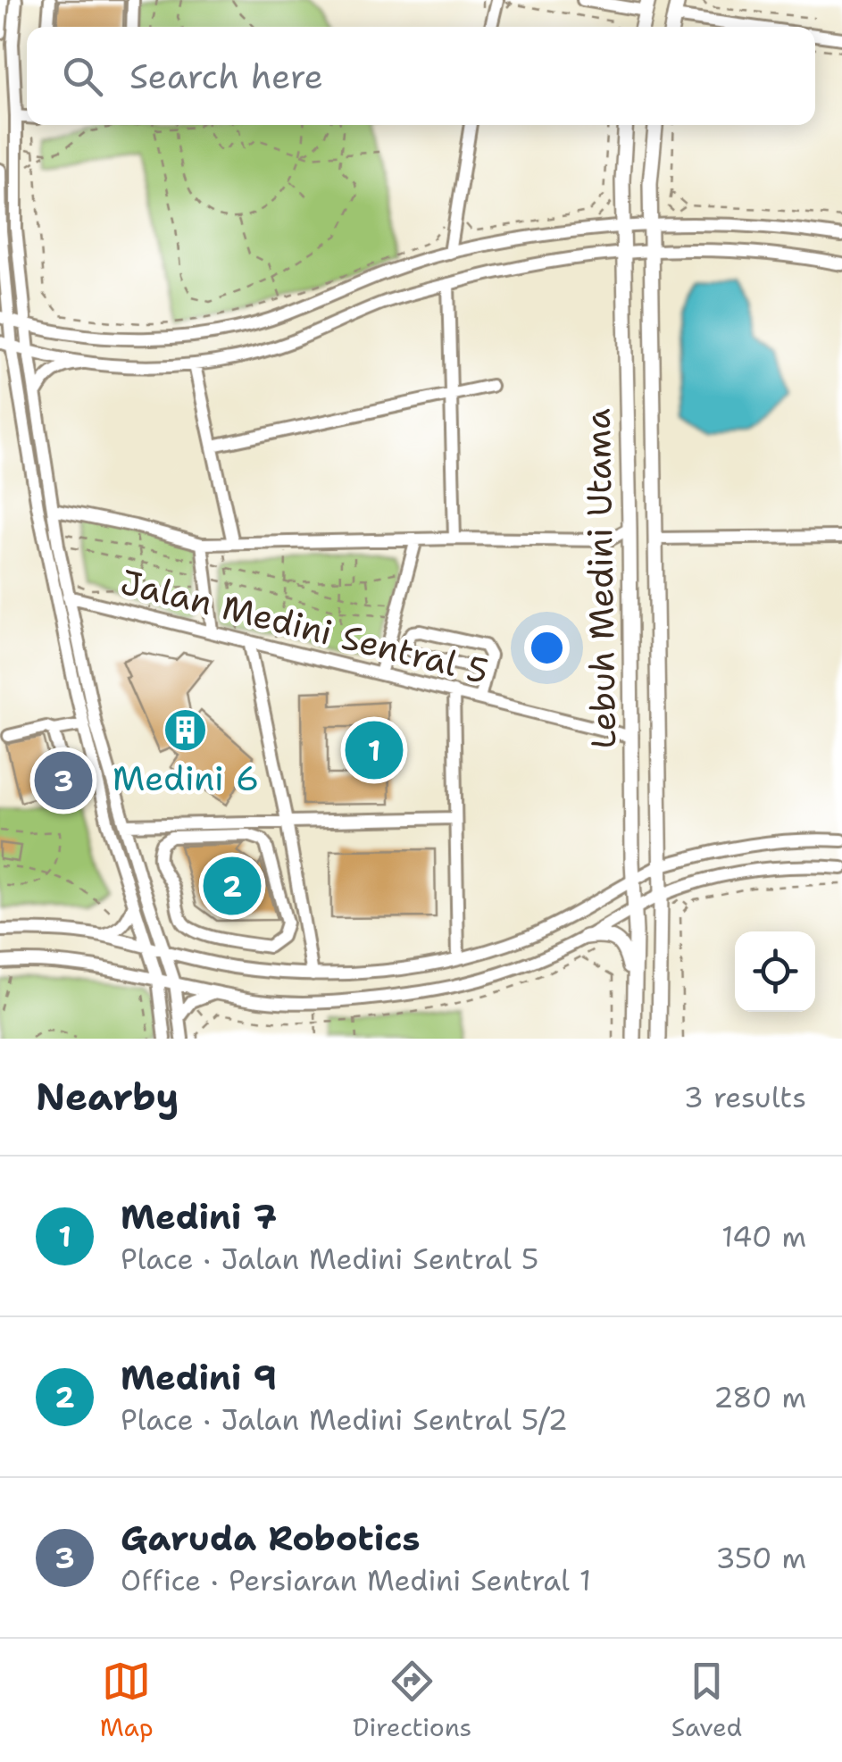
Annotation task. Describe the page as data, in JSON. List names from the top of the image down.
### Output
{
  "streets": {
    "main road": ["Lebuh Medini Utama"],
    "street": ["Jalan Medini Sentral 5"]
  },
  "crossings": [
    ["Lebuh Medini Utama", "Jalan Medini Sentral 5"]
  ],
  "places": {
    "building": ["Medini 6"]
  },
  "page": {
    "search": "Search here",
    "pins": ["1", "3", "2"],
    "heading": ["Nearby", "3 results"],
    "list": [
      {
        "mark": "1",
        "name": "Medini 7",
        "note": "Place · Jalan Medini Sentral 5",
        "value": "140 m"
      },
      {
        "mark": "2",
        "name": "Medini 9",
        "note": "Place · Jalan Medini Sentral 5/2",
        "value": "280 m"
      },
      {
        "mark": "3",
        "name": "Garuda Robotics",
        "note": "Office · Persiaran Medini Sentral 1",
        "value": "350 m"
      }
    ],
    "nav": ["Map", "Directions", "Saved"]
  }
}
